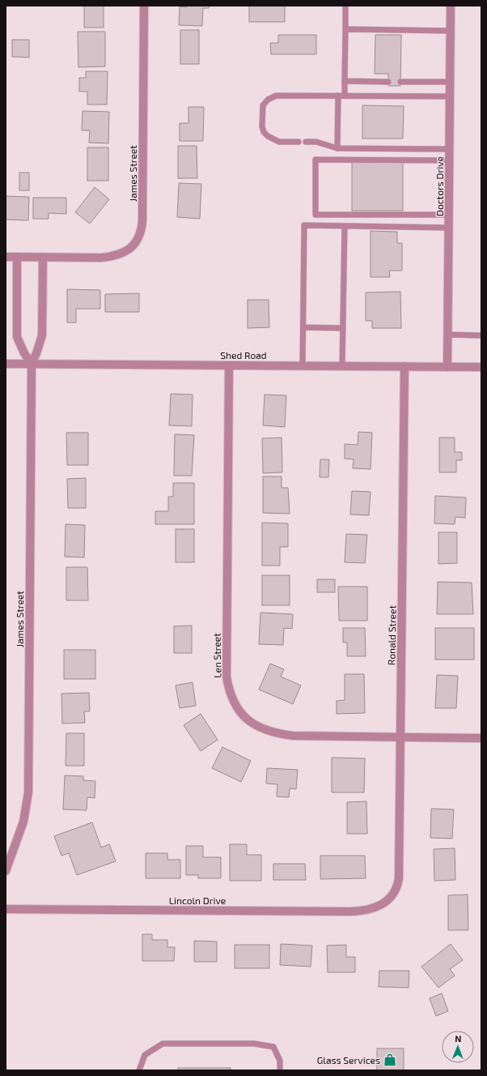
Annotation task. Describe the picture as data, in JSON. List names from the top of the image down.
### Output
{
  "streets": {
    "street": [
      "James Street",
      "Doctors Drive",
      "Shed Road",
      "Ronald Street",
      "Len Street",
      "Lincoln Drive"
    ]
  },
  "crossings": [
    ["James Street", "Shed Road"],
    ["Doctors Drive", "Shed Road"],
    ["Shed Road", "Ronald Street"],
    ["Shed Road", "Len Street"],
    ["Ronald Street", "Len Street"],
    ["Ronald Street", "Lincoln Drive"]
  ],
  "places": {
    "shop": ["Glass Services"]
  },
  "north": "top"
}
